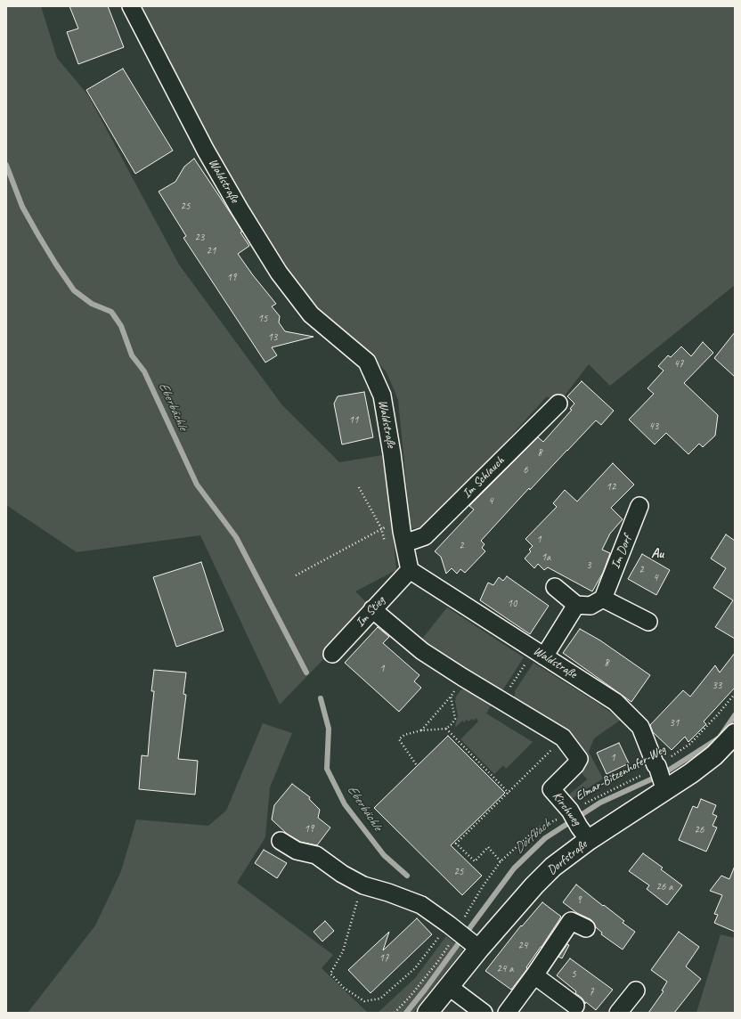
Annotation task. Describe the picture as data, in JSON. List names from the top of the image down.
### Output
{
  "streets": {
    "main road": ["Dorfstraße"],
    "street": [
      "Waldstraße",
      "Im Schlauch",
      "Im Dorf",
      "Im Stieg",
      "Kirchweg"
    ],
    "path": ["Elmar-Bitzenhofer-Weg"]
  },
  "crossings": [
    ["Waldstraße", "Im Schlauch"],
    ["Waldstraße", "Im Stieg"],
    ["Waldstraße", "Elmar-Bitzenhofer-Weg"],
    ["Waldstraße", "Dorfstraße"],
    ["Elmar-Bitzenhofer-Weg", "Kirchweg"],
    ["Elmar-Bitzenhofer-Weg", "Dorfstraße"],
    ["Kirchweg", "Dorfstraße"]
  ],
  "districts": ["Au"],
  "water": ["Eberbächle", "Dorfbach"],
  "house_numbers": [
    "25",
    "23",
    "21",
    "19",
    "15",
    "13",
    "47",
    "11",
    "43",
    "8",
    "6",
    "12",
    "4",
    "1",
    "2",
    "1a",
    "3",
    "2",
    "4",
    "10",
    "8",
    "1",
    "33",
    "31",
    "1",
    "19",
    "26",
    "25",
    "26 a",
    "9",
    "24",
    "17",
    "24 a",
    "5",
    "7"
  ]
}
